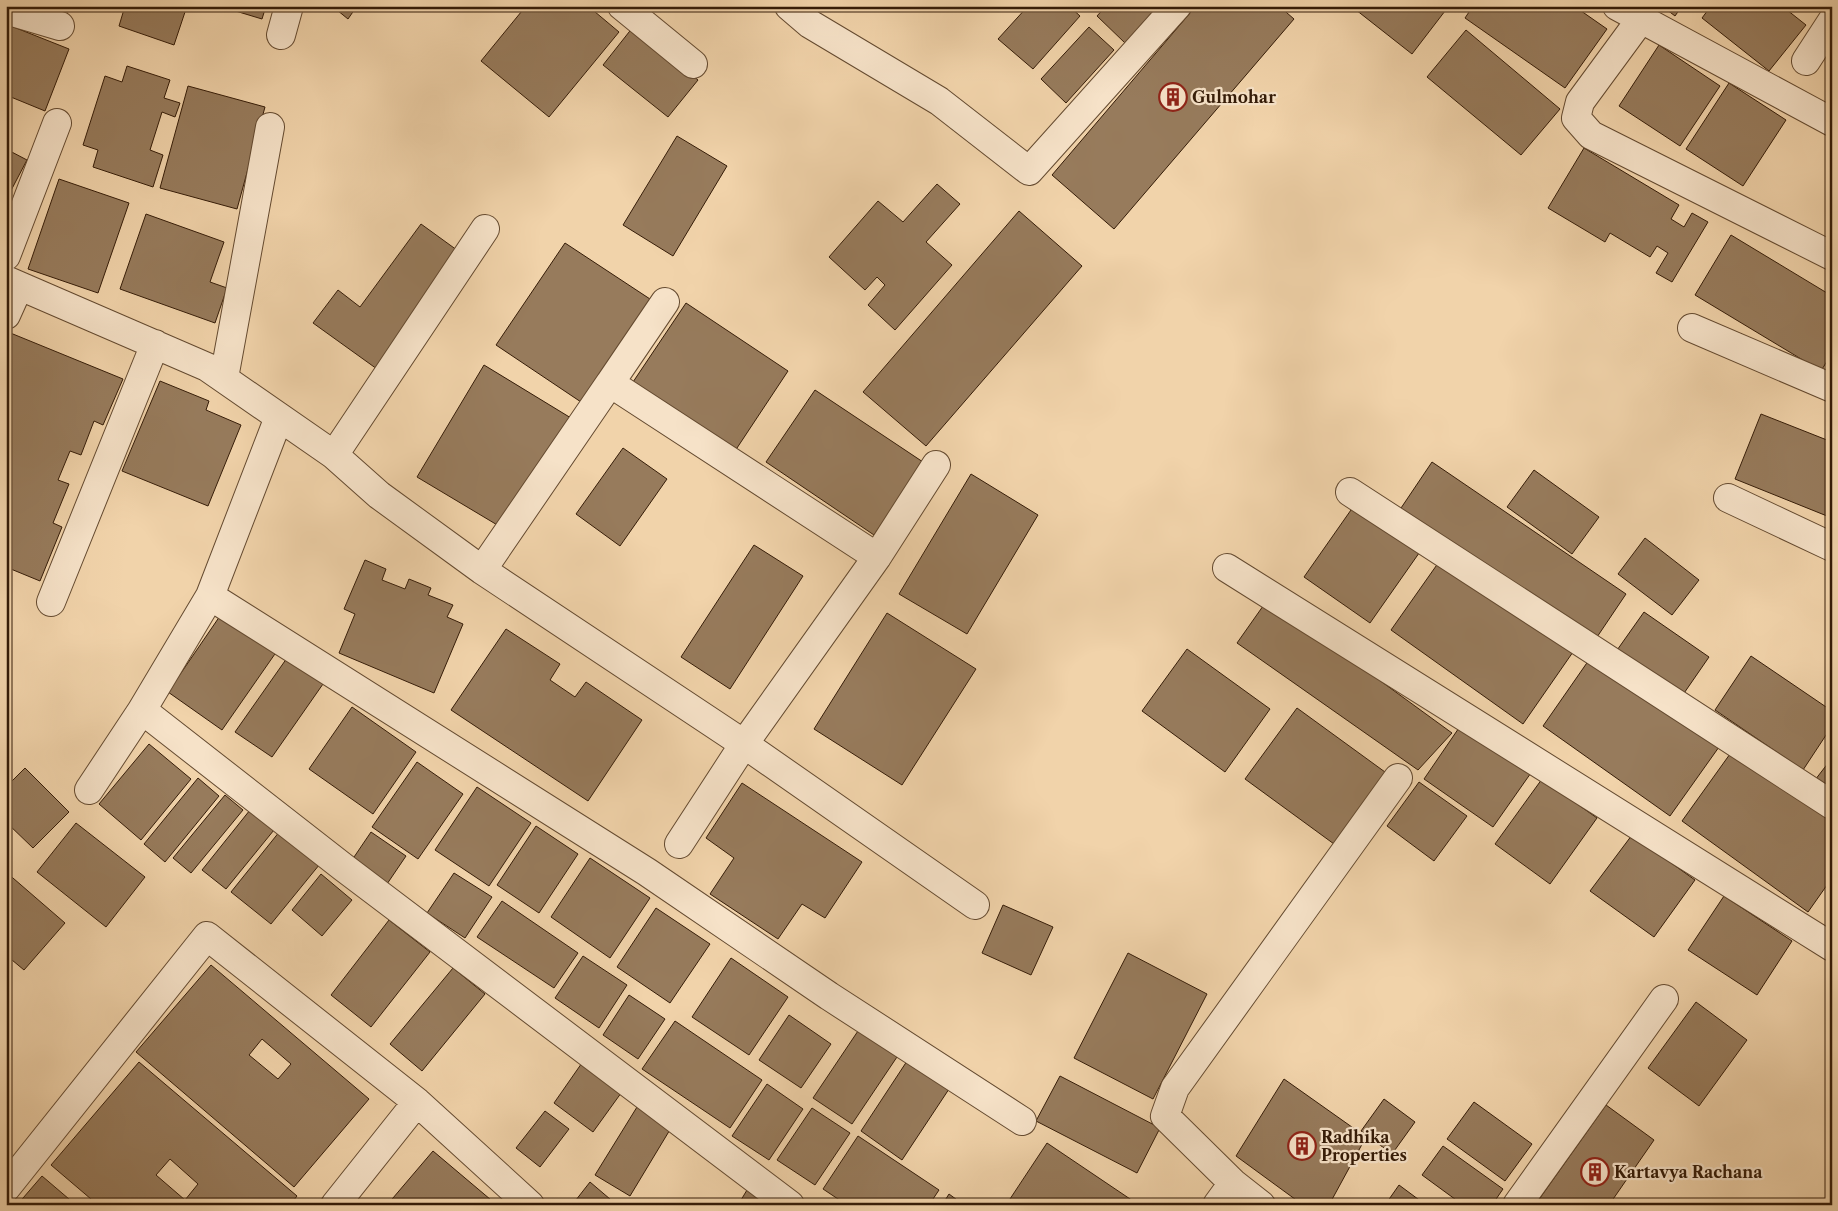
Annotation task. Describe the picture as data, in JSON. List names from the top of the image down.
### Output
{
  "places": {
    "building": ["Gulmohar", "Radhika Properties", "Kartavya Rachana"]
  }
}
